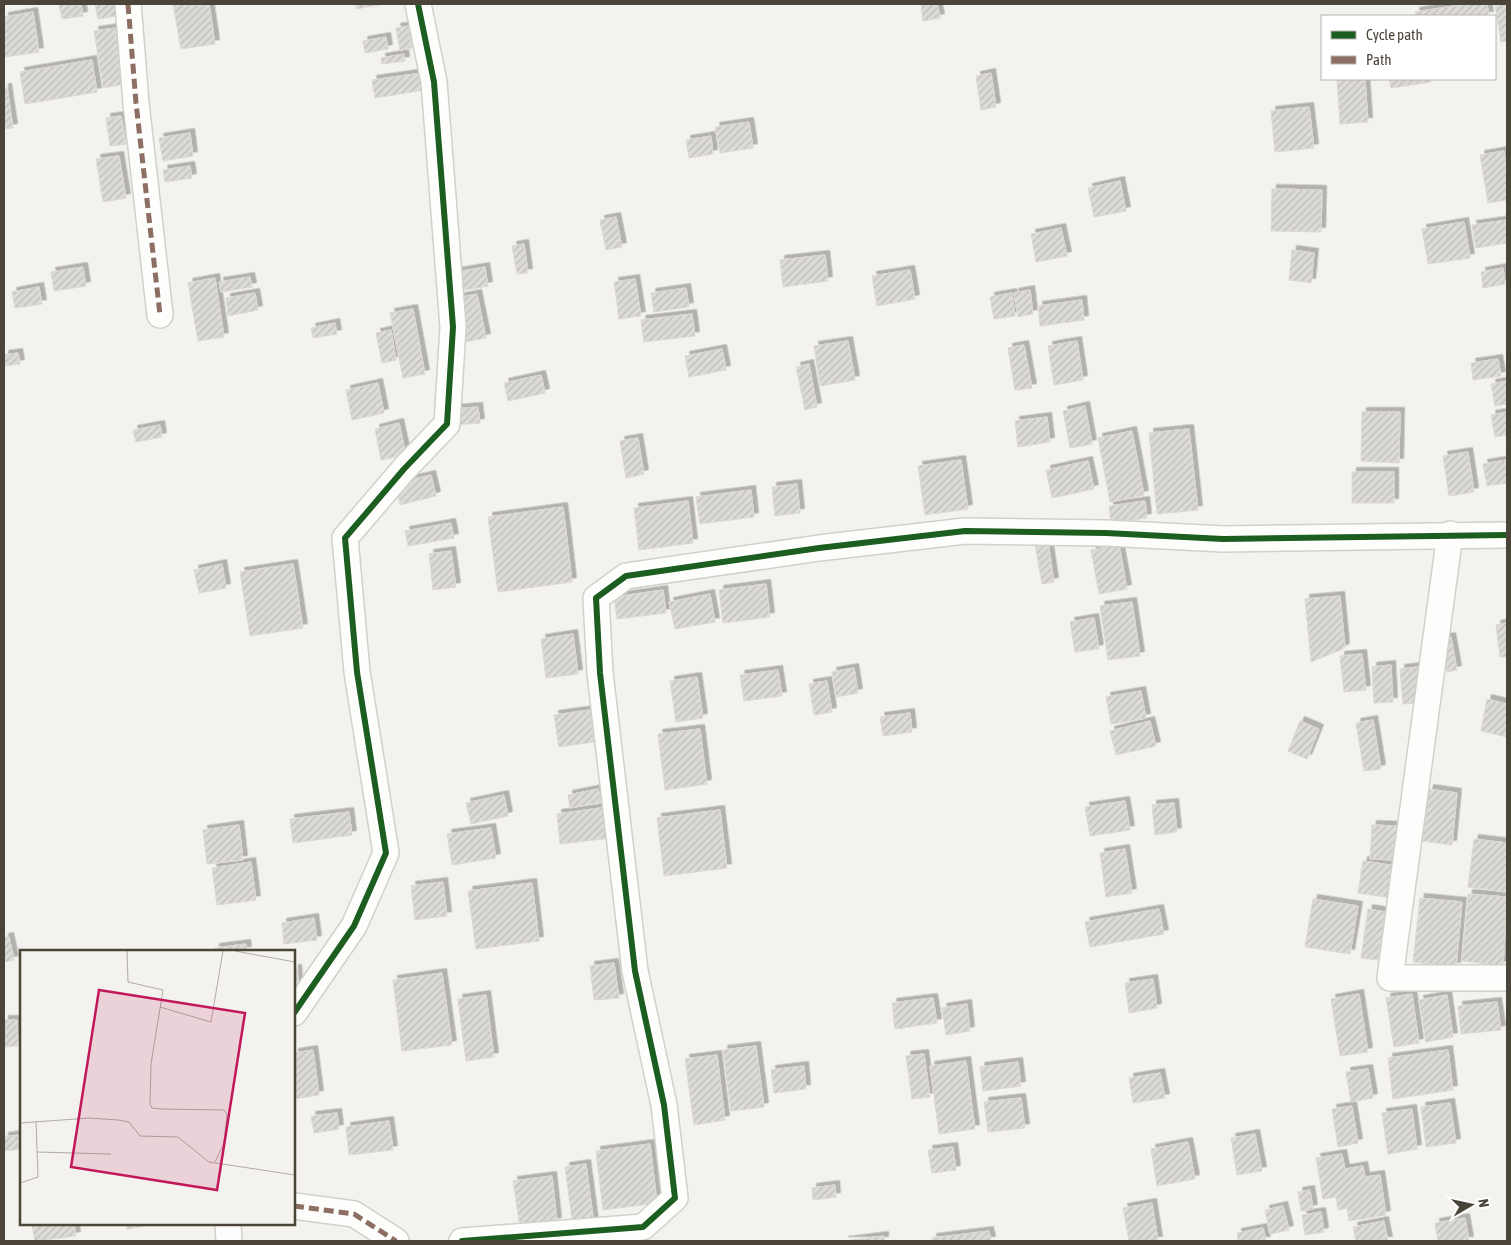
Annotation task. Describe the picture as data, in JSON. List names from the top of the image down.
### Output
{
  "legend": ["Cycle path", "Path"],
  "north": "right"
}
